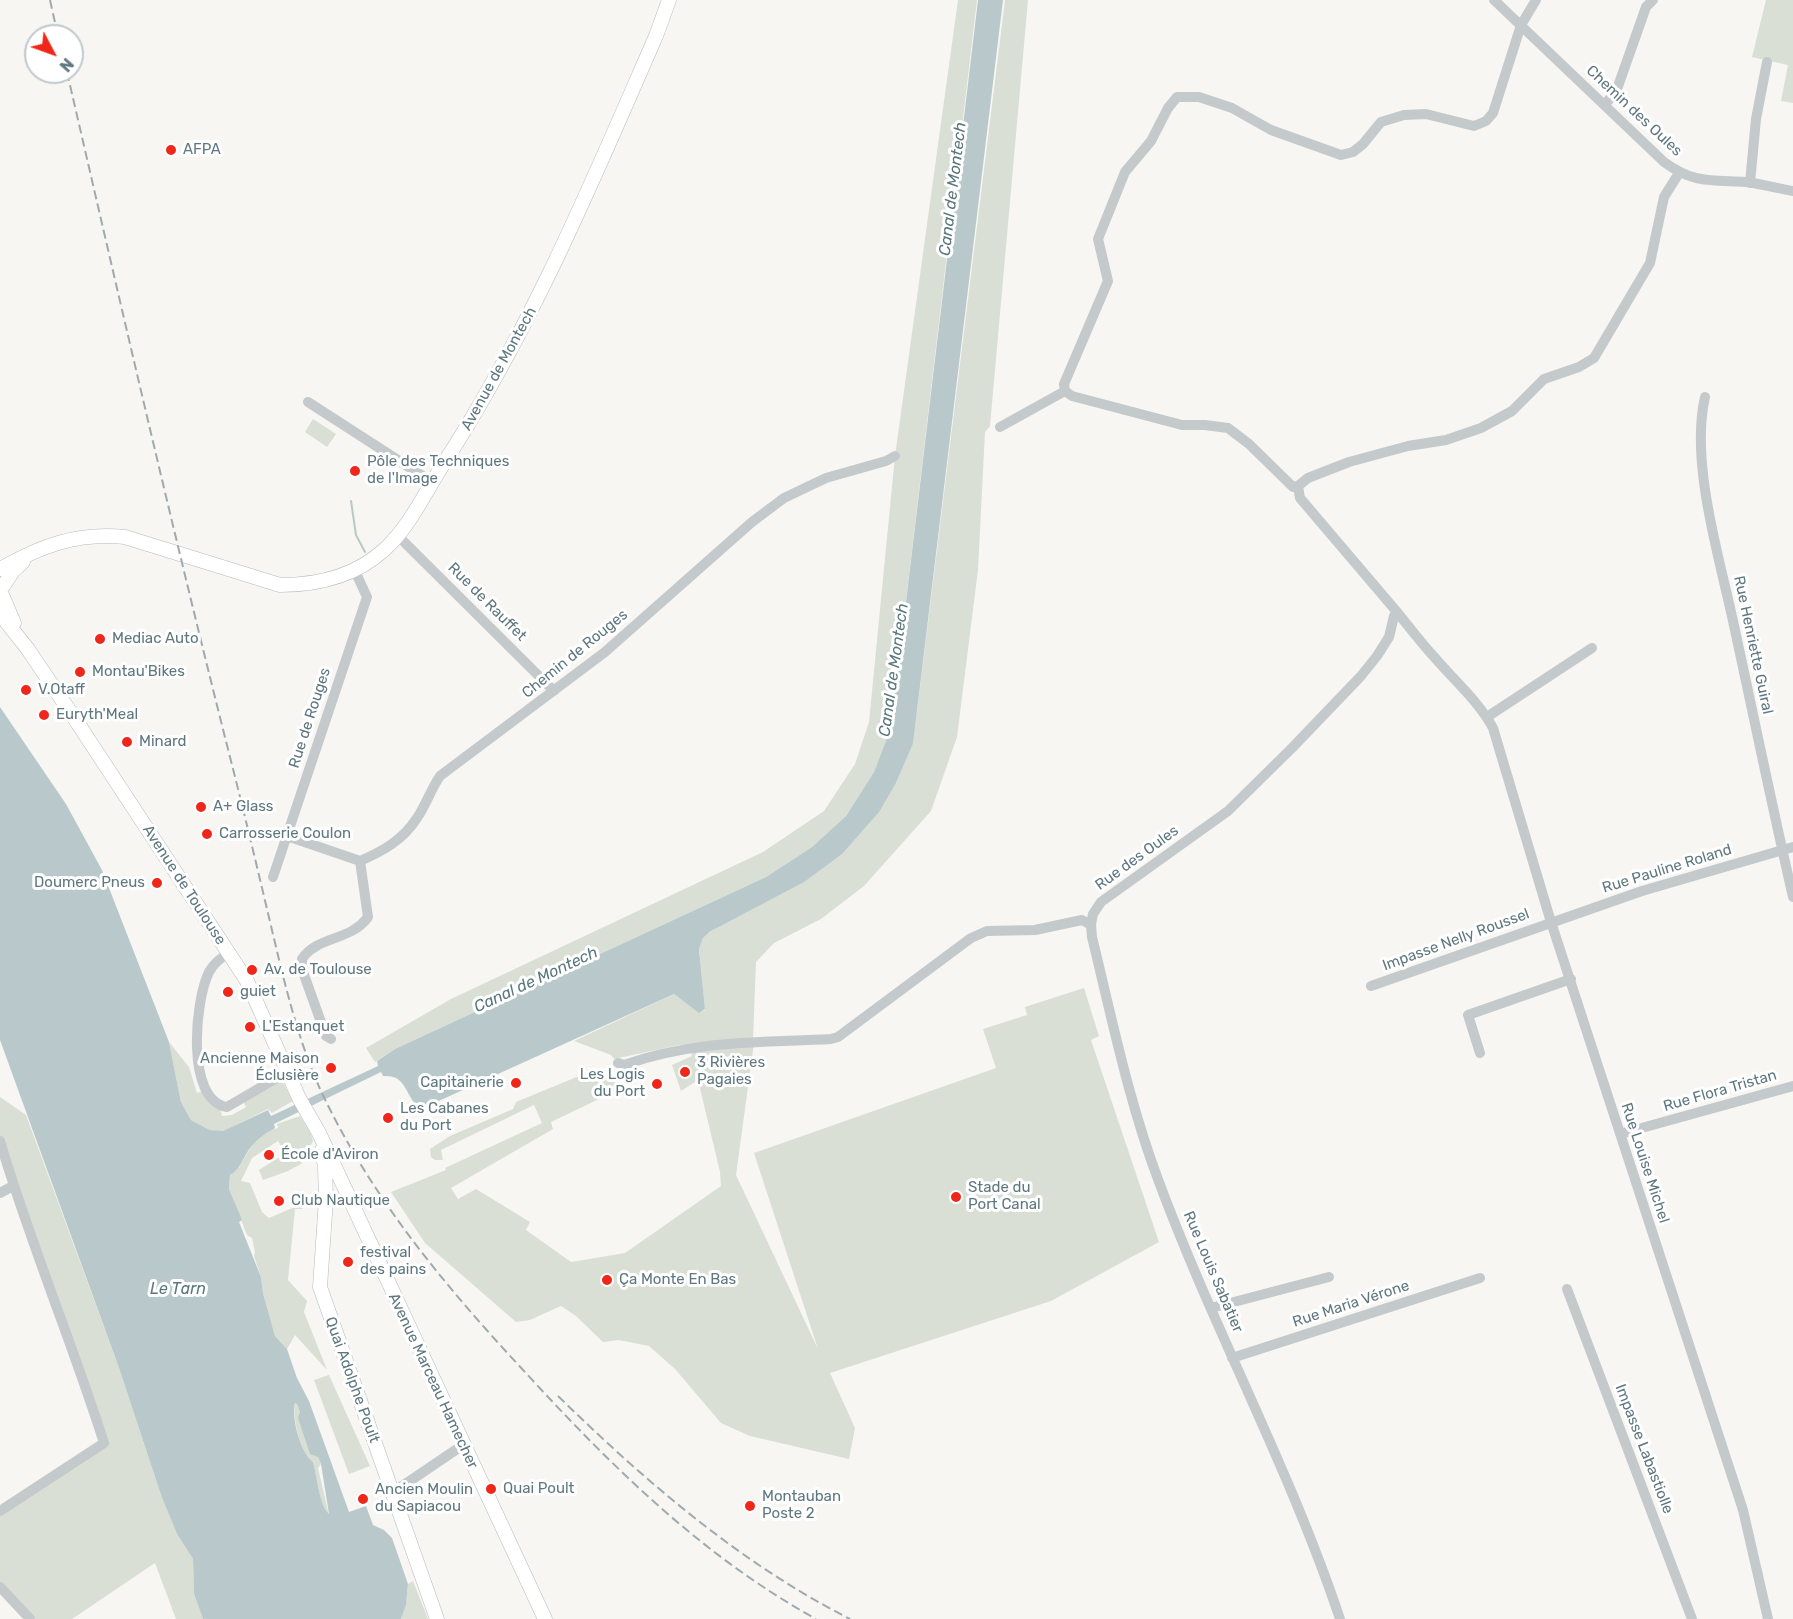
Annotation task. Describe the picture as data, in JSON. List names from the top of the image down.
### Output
{
  "streets": {
    "main road": [
      "Avenue de Montech",
      "Avenue de Toulouse",
      "Quai Adolphe Poult",
      "Avenue Marceau Hamecher"
    ],
    "street": [
      "Chemin des Oules",
      "Rue de Rauffet",
      "Rue Henriette Guiral",
      "Chemin de Rouges",
      "Rue de Rouges",
      "Rue des Oules",
      "Rue Pauline Roland",
      "Impasse Nelly Roussel",
      "Rue Flora Tristan",
      "Rue Louise Michel",
      "Rue Louis Sabatier",
      "Rue Maria Vérone",
      "Impasse Labastiolle"
    ]
  },
  "crossings": [
    ["Avenue de Montech", "Rue de Rauffet"],
    ["Avenue de Montech", "Rue de Rouges"],
    ["Avenue de Montech", "Avenue de Toulouse"],
    ["Rue de Rauffet", "Chemin de Rouges"],
    ["Rue Henriette Guiral", "Rue Pauline Roland"],
    ["Rue des Oules", "Rue Louise Michel"],
    ["Rue des Oules", "Rue Louis Sabatier"],
    ["Rue Pauline Roland", "Impasse Nelly Roussel"],
    ["Rue Pauline Roland", "Rue Louise Michel"],
    ["Avenue de Toulouse", "Quai Adolphe Poult"],
    ["Avenue de Toulouse", "Avenue Marceau Hamecher"],
    ["Impasse Nelly Roussel", "Rue Louise Michel"],
    ["Rue Flora Tristan", "Rue Louise Michel"],
    ["Rue Louis Sabatier", "Rue Maria Vérone"],
    ["Quai Adolphe Poult", "Avenue Marceau Hamecher"]
  ],
  "water": ["Canal de Montech", "Le Tarn"],
  "places": [
    "AFPA",
    "Pôle des Techniques de l'Image",
    "Mediac Auto",
    "Montau'Bikes",
    "V.Otaff",
    "Euryth'Meal",
    "Minard",
    "A+ Glass",
    "Carrosserie Coulon",
    "Doumerc Pneus",
    "Av. de Toulouse",
    "guiet",
    "L'Estanquet",
    "Ancienne Maison Éclusière",
    "3 Rivières Pagaies",
    "Capitainerie",
    "Les Logis du Port",
    "Les Cabanes du Port",
    "École d'Aviron",
    "Stade du Port Canal",
    "Club Nautique",
    "festival des pains",
    "Ça Monte En Bas",
    "Quai Poult",
    "Ancien Moulin du Sapiacou",
    "Montauban Poste 2"
  ],
  "north": "bottom right"
}
